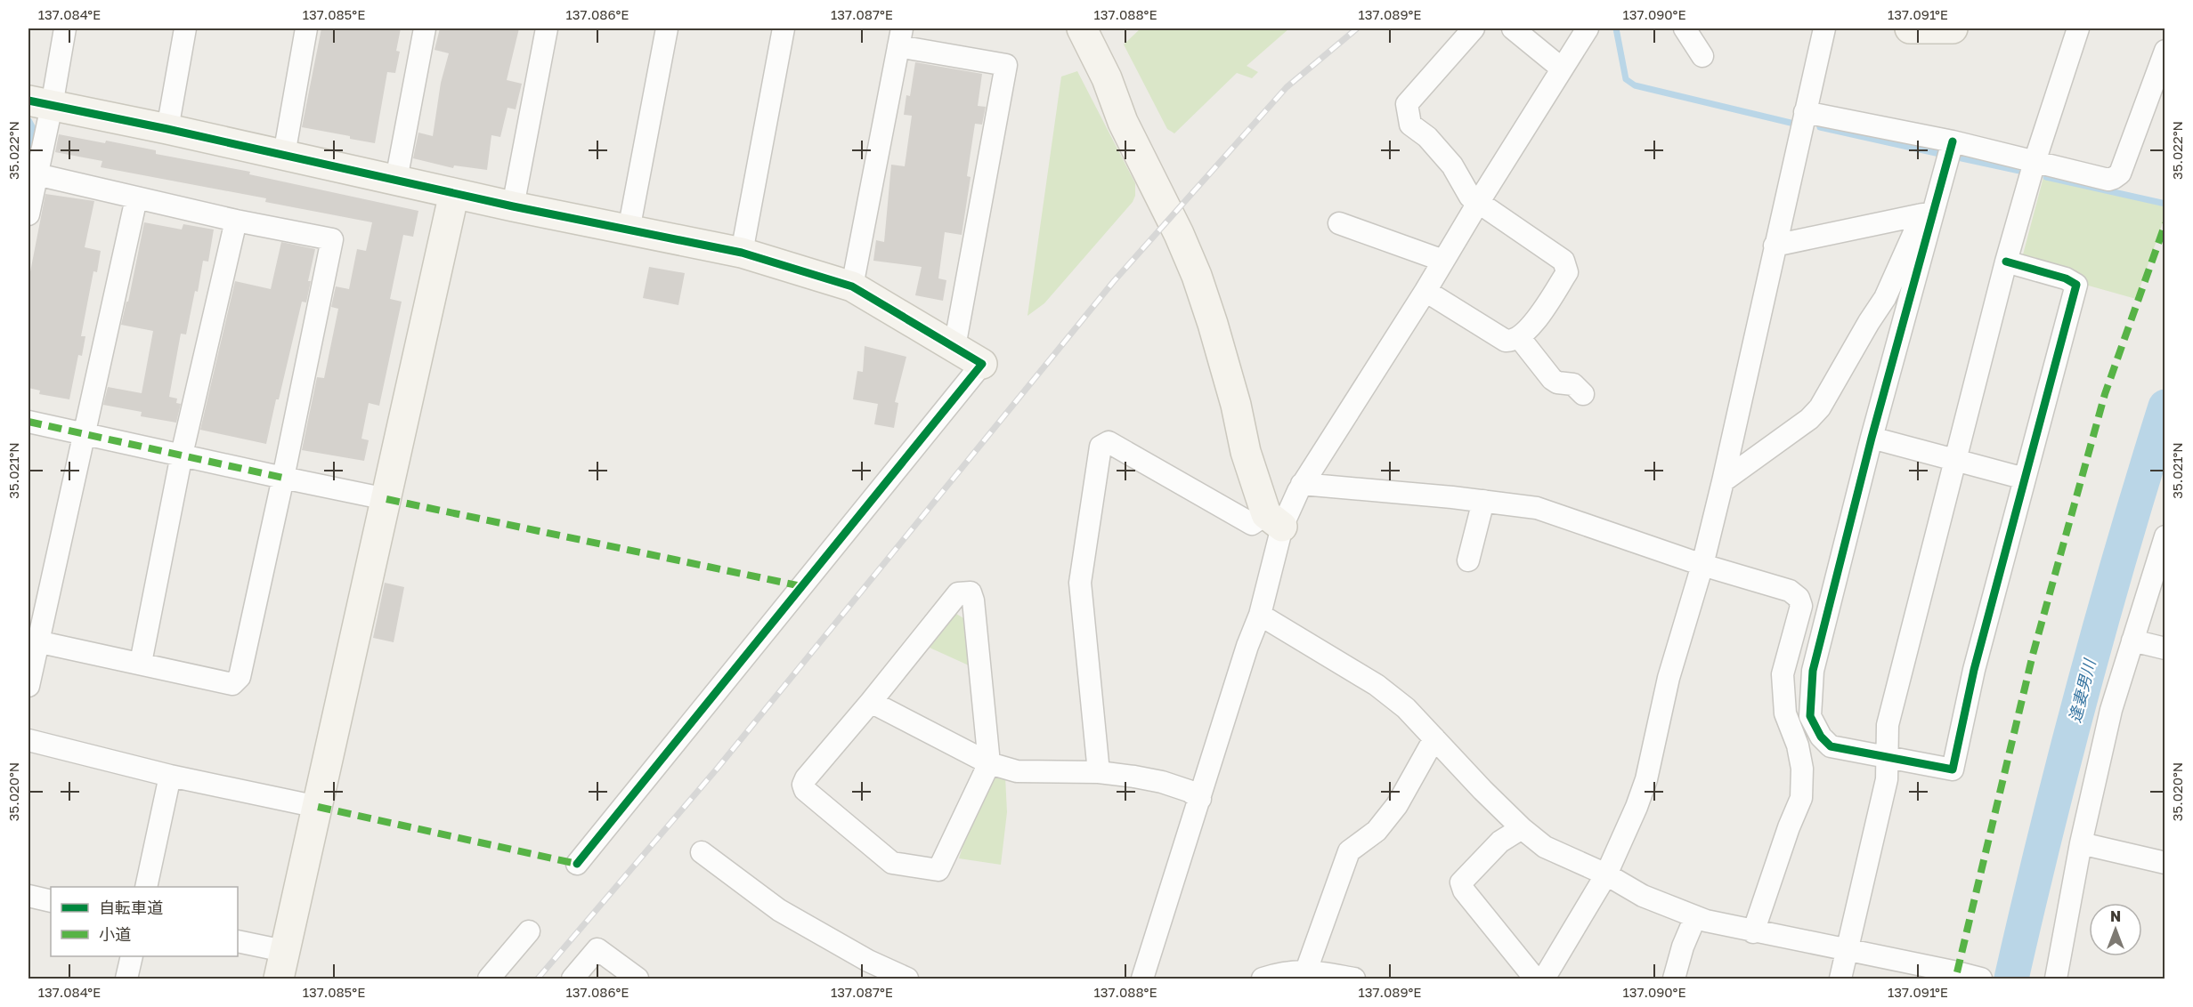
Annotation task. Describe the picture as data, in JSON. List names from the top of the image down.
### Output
{
  "water": ["逢妻男川"],
  "legend": ["自転車道", "小道"],
  "north": "top",
  "coordinates": [
    "137.084°E",
    "137.085°E",
    "137.086°E",
    "137.087°E",
    "137.088°E",
    "137.089°E",
    "137.090°E",
    "137.091°E",
    "35.022°N",
    "35.021°N",
    "35.020°N"
  ]
}
